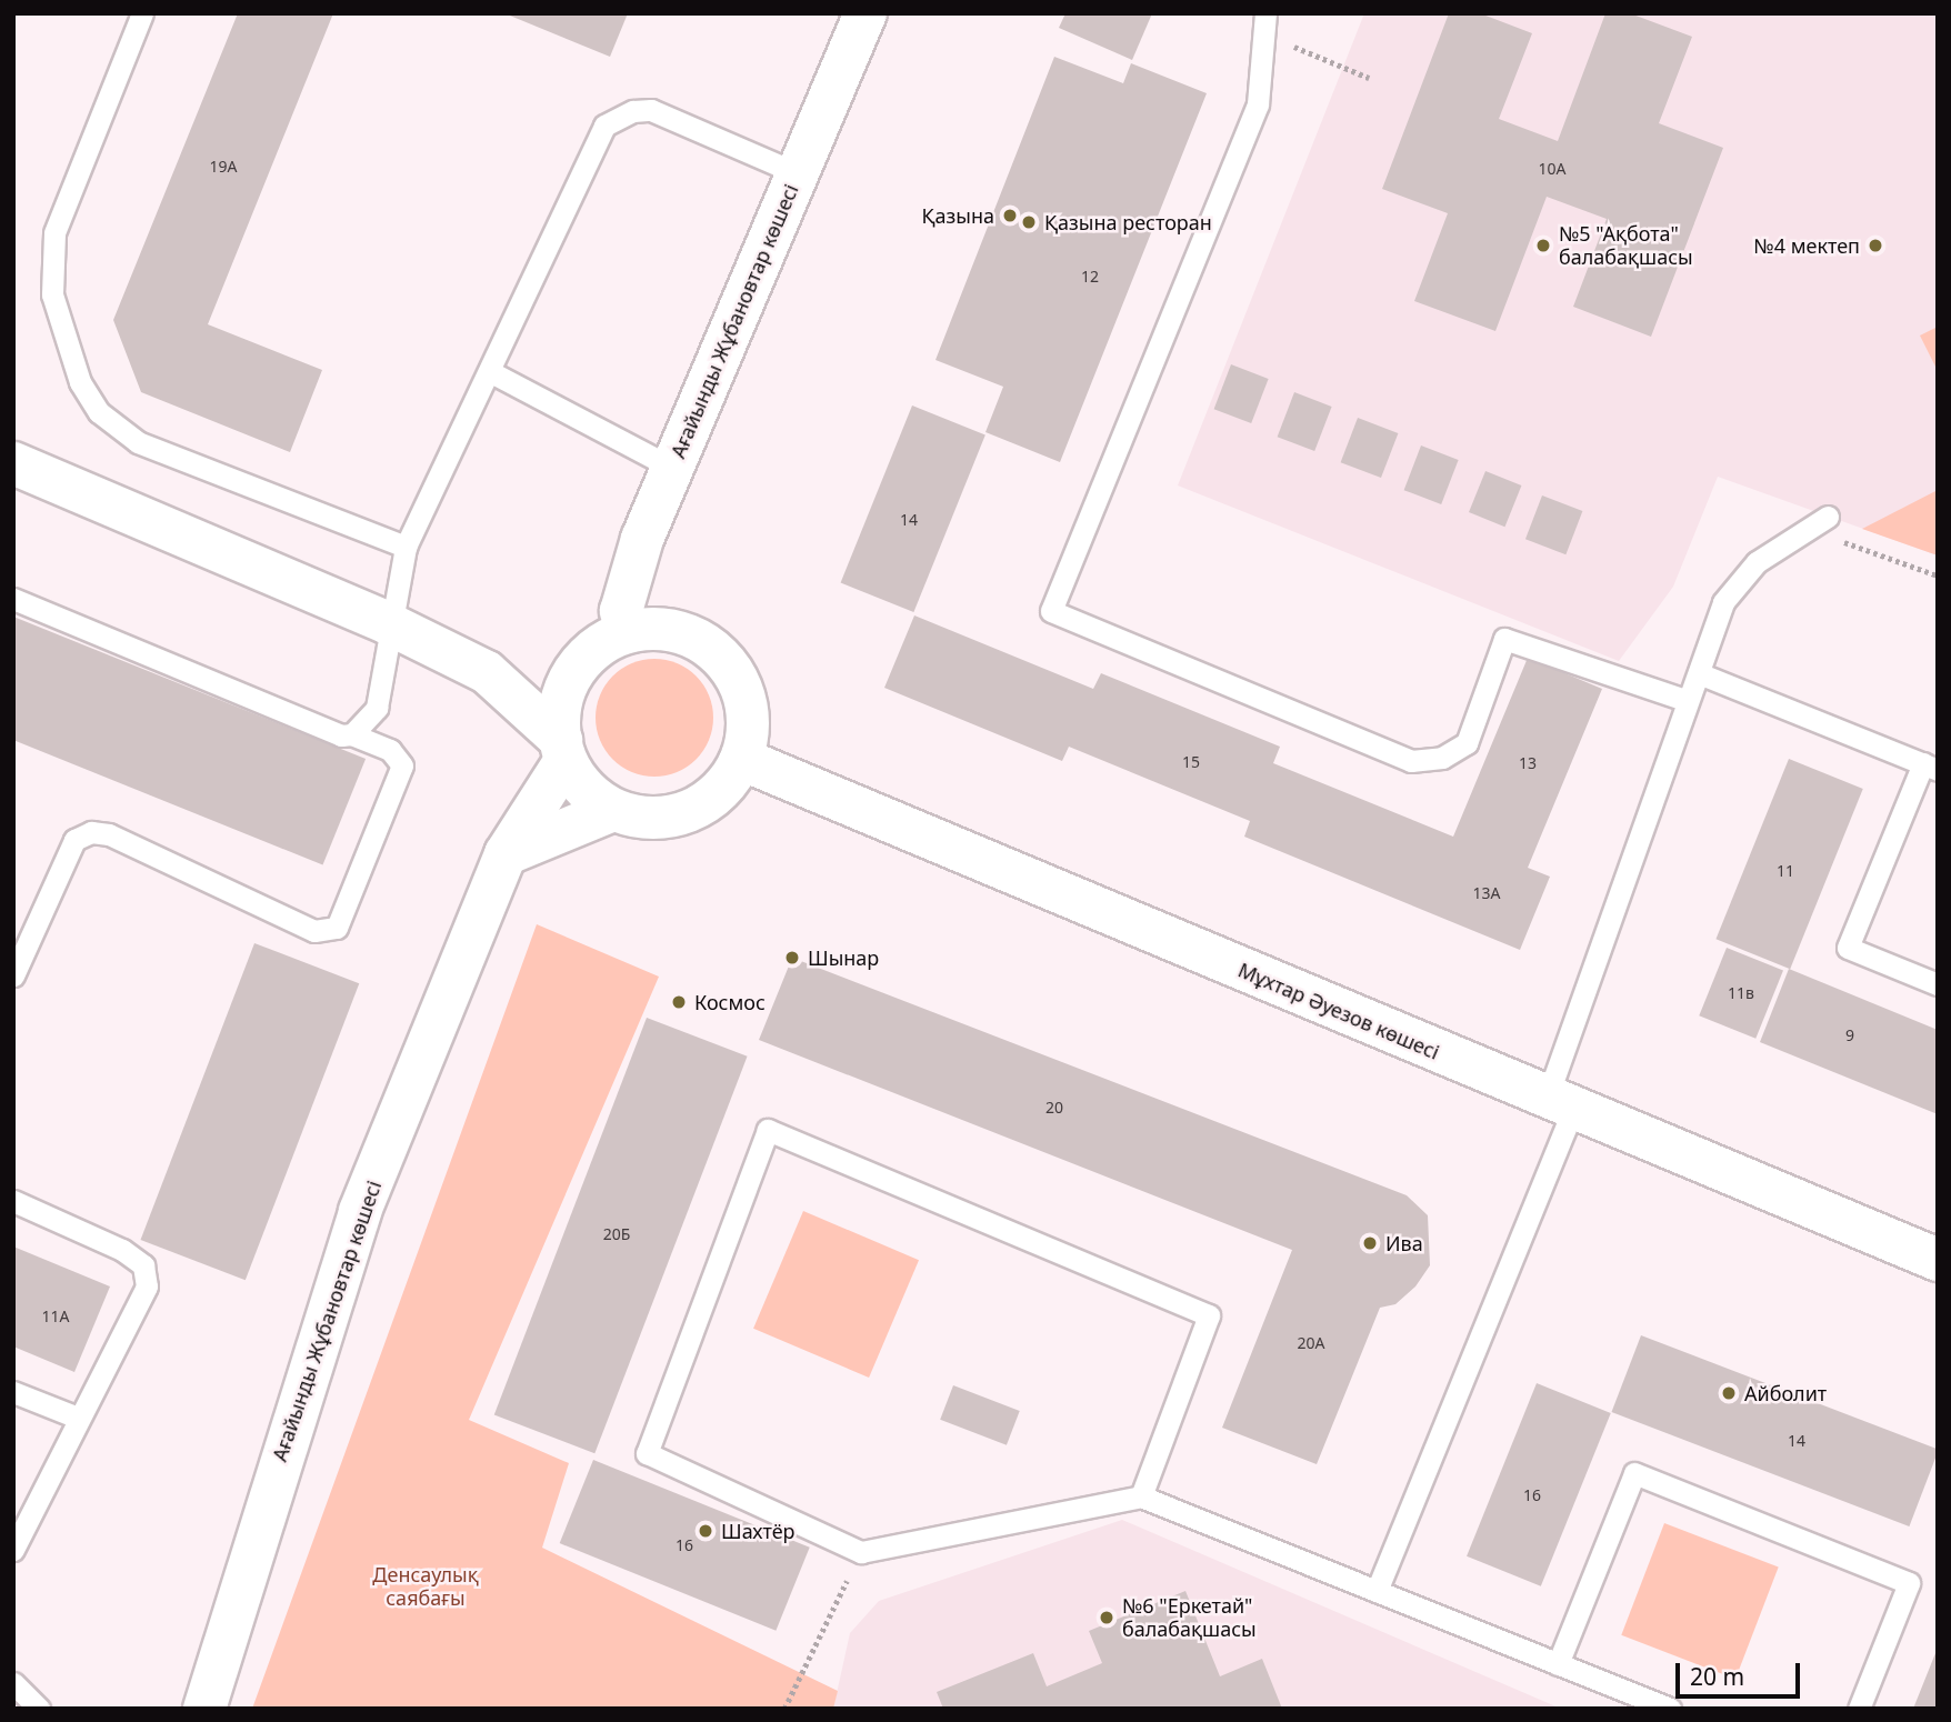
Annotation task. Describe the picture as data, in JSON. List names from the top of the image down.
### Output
{
  "streets": {
    "street": ["Ағайынды Жұбановтар көшесі", "Мұхтар Әуезов көшесі"]
  },
  "crossings": [
    ["Ағайынды Жұбановтар көшесі", "Мұхтар Әуезов көшесі"]
  ],
  "parks": ["Денсаулық саябағы"],
  "places": [
    "Қазына",
    "Қазына ресторан",
    "№5 \"Ақбота\" балабақшасы",
    "№4 мектеп",
    "Шынар",
    "Космос",
    "Ива",
    "Айболит",
    "Шахтёр",
    "№6 \"Еркетай\" балабақшасы"
  ],
  "house_numbers": [
    "19А",
    "10А",
    "12",
    "14",
    "15",
    "13",
    "11",
    "13А",
    "11в",
    "9",
    "20",
    "20Б",
    "11А",
    "20А",
    "14",
    "16",
    "16"
  ],
  "scale_bar": "20 m"
}
